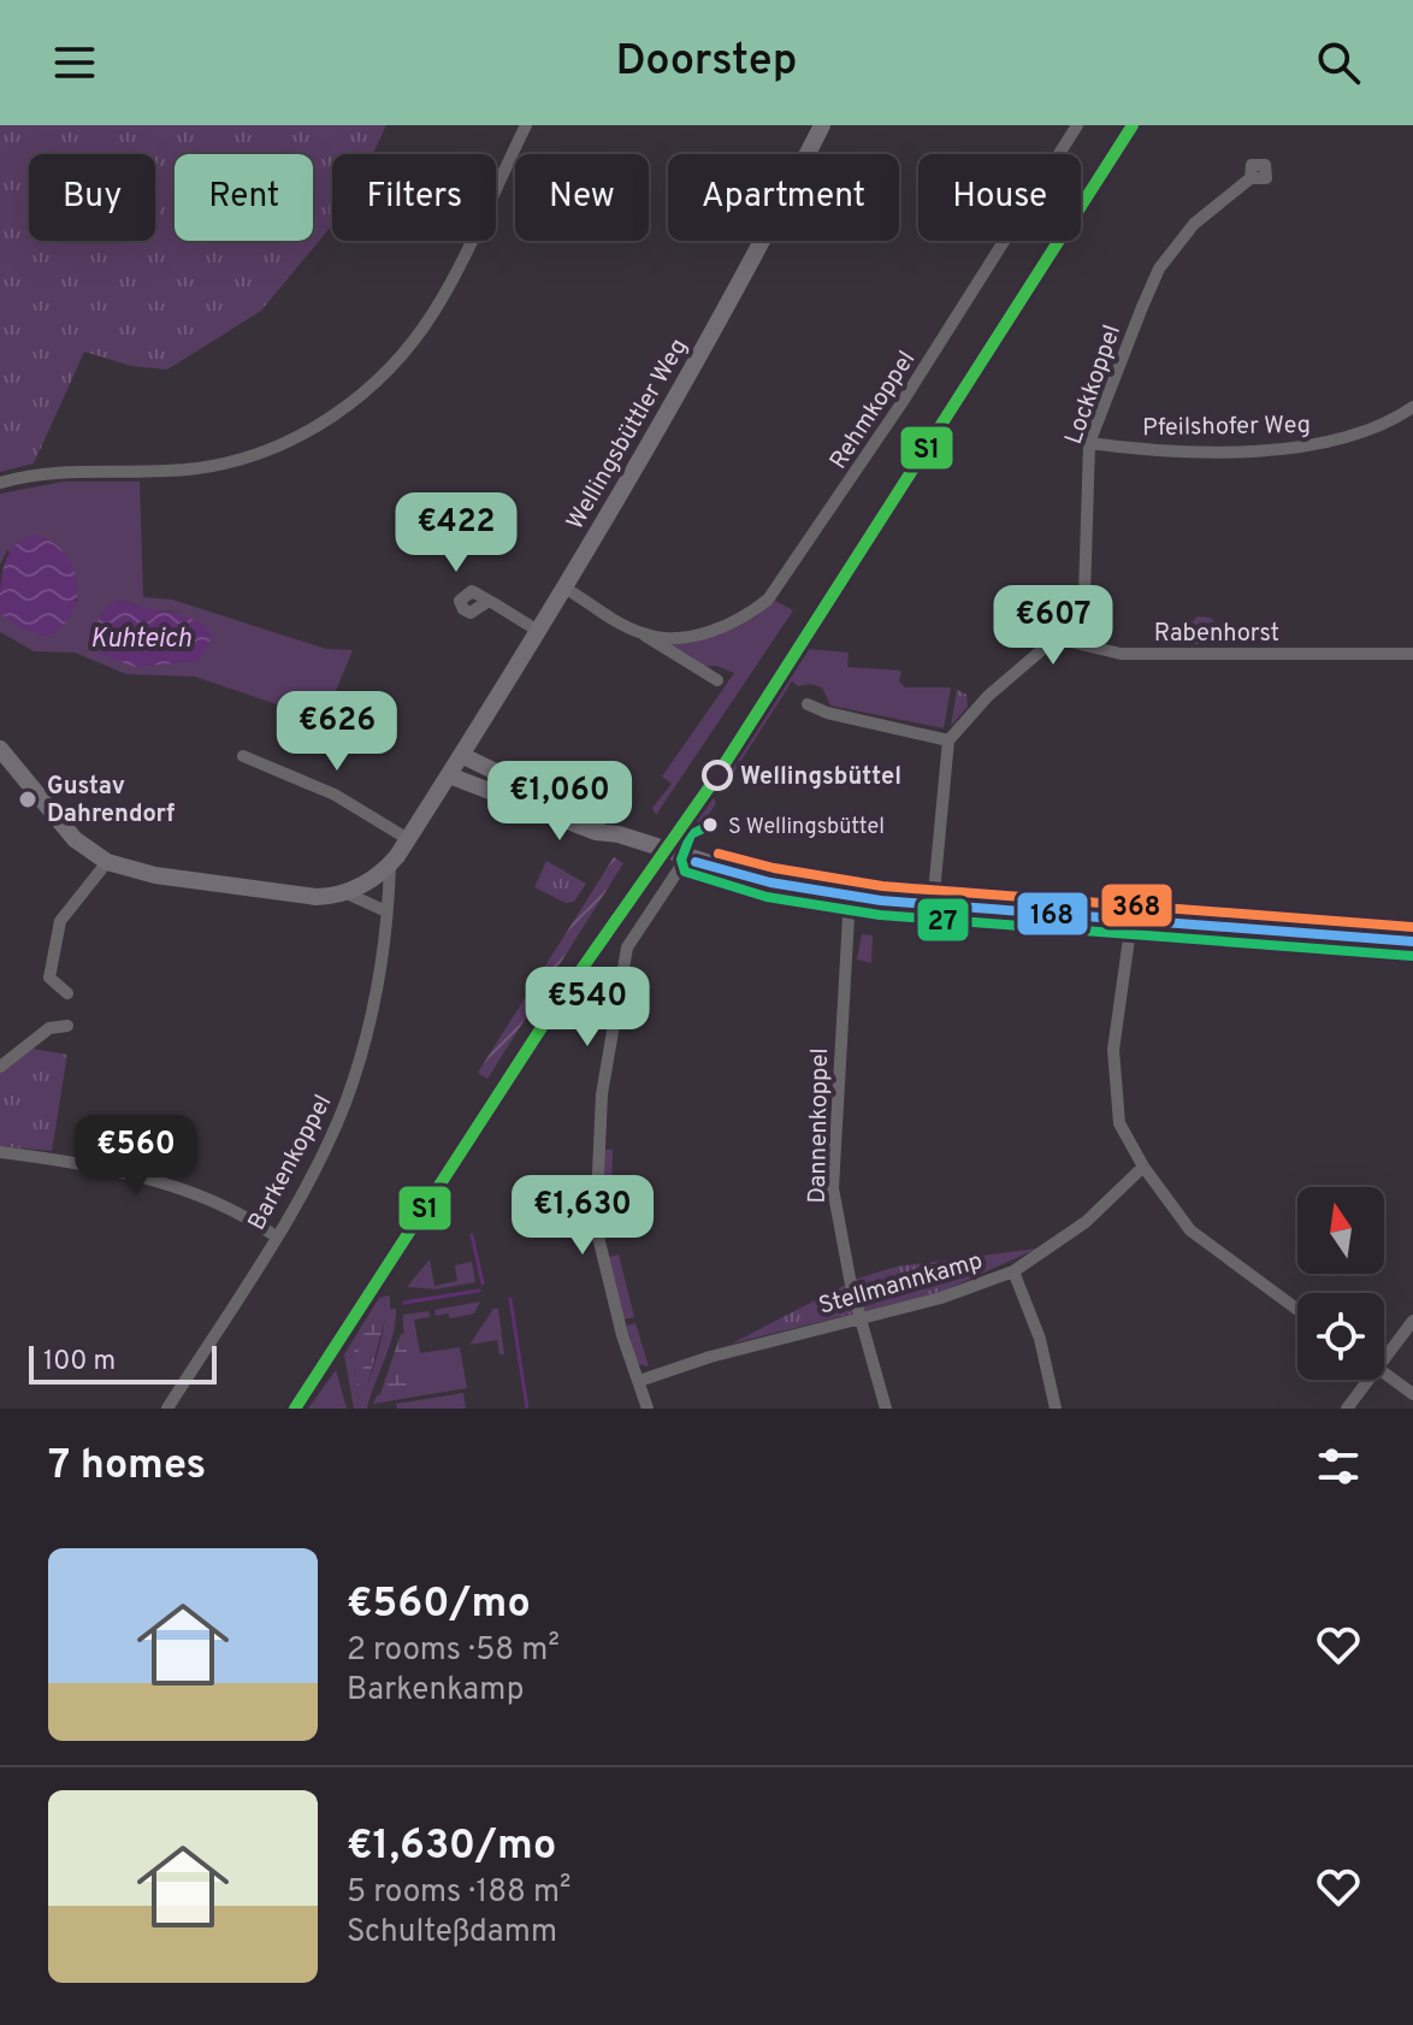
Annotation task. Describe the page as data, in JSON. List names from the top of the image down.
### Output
{
  "streets": {
    "main road": ["Wellingsbüttler Weg"],
    "street": [
      "Lockkoppel",
      "Rehmkoppel",
      "Pfeilshofer Weg",
      "Rabenhorst",
      "Dannenkoppel",
      "Barkenkoppel",
      "Stellmannkamp"
    ]
  },
  "crossings": [
    ["Lockkoppel", "Pfeilshofer Weg"],
    ["Lockkoppel", "Rabenhorst"],
    ["Wellingsbüttler Weg", "Barkenkoppel"],
    ["Dannenkoppel", "Stellmannkamp"]
  ],
  "water": ["Kuhteich"],
  "places": ["Wellingsbüttel", "Gustav Dahrendorf", "S Wellingsbüttel"],
  "lines": [
    "transit line S1",
    "transit line 27",
    "transit line 368",
    "transit line 168"
  ],
  "scale_bar": "100 m",
  "north": "top",
  "page": {
    "header": "Doorstep",
    "chip": [
      "Buy",
      "Rent",
      "Filters",
      "New",
      "Apartment",
      "House"
    ],
    "price": [
      "€422",
      "€607",
      "€626",
      "€1,060",
      "€540",
      "€560",
      "€1,630"
    ],
    "scale": "100 m",
    "heading": "7 homes",
    "list": [
      {
        "name": "€560/mo",
        "note": "2 rooms · 58 m² · Barkenkamp"
      },
      {
        "name": "€1,630/mo",
        "note": "5 rooms · 188 m² · Schulteßdamm"
      }
    ]
  }
}
